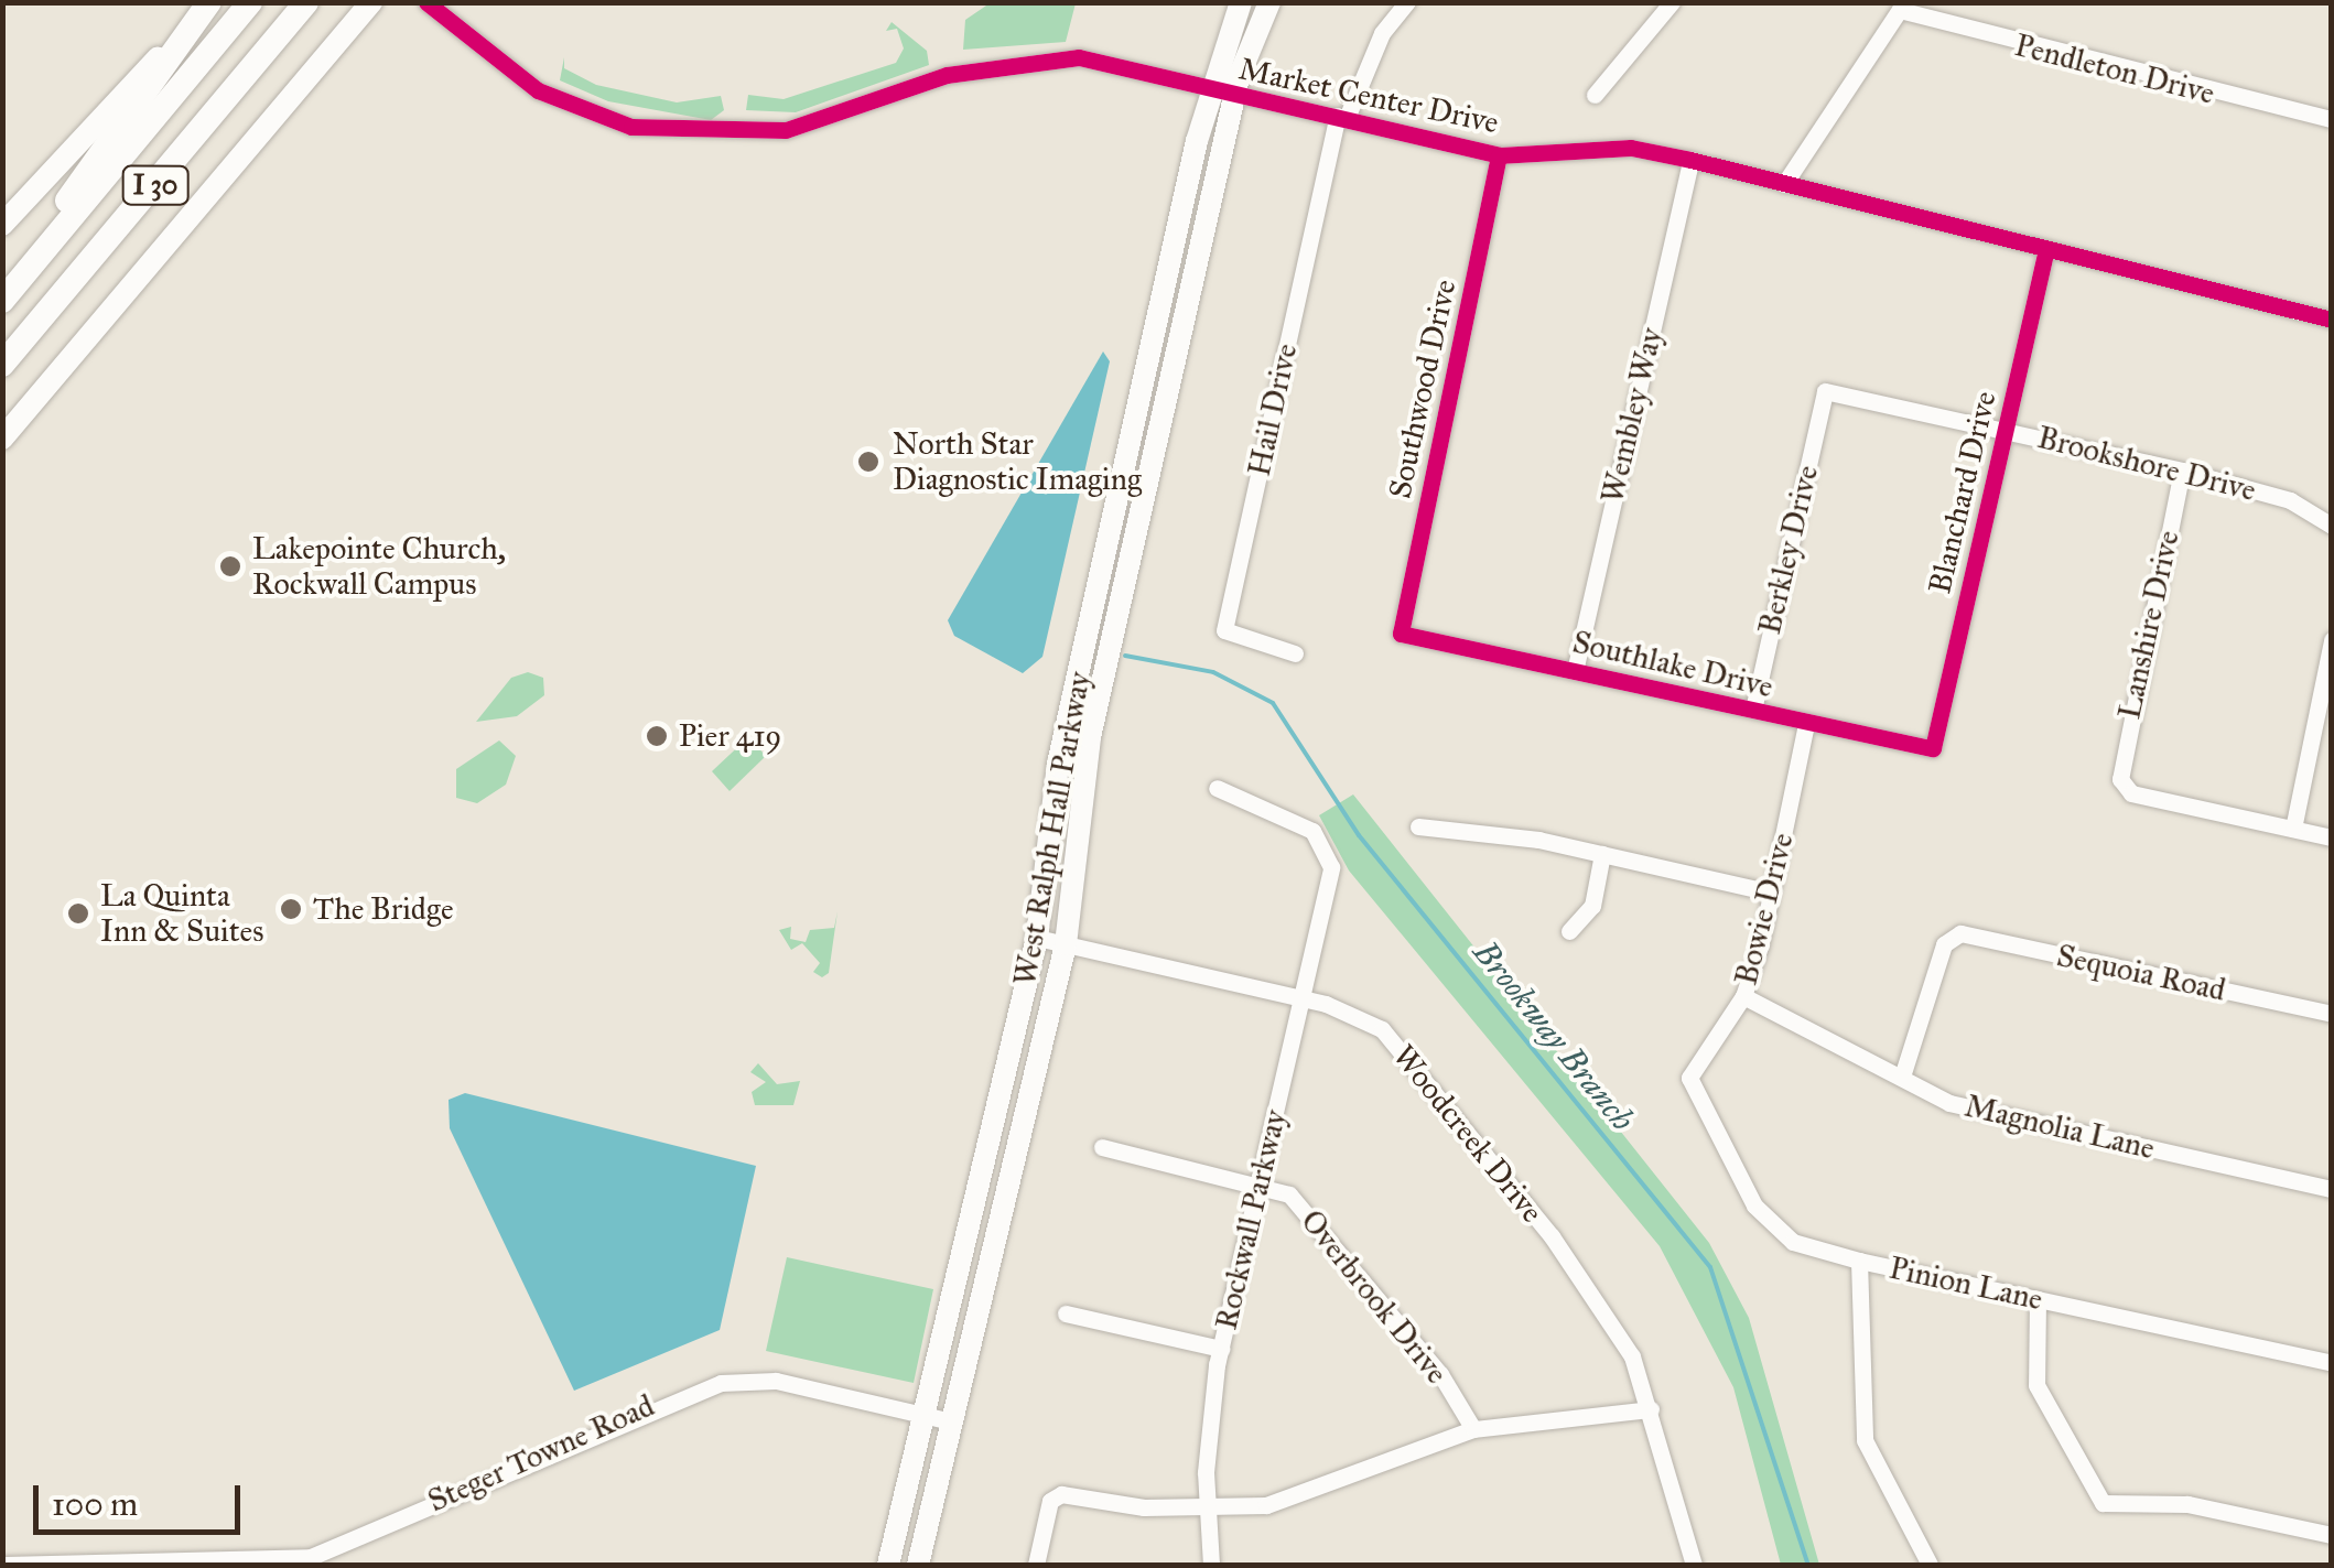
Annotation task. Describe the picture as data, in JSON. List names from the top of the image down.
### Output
{
  "streets": {
    "highway": ["I 30"],
    "main road": ["West Ralph Hall Parkway"],
    "street": [
      "Pendleton Drive",
      "Market Center Drive",
      "Southwood Drive",
      "Hail Drive",
      "Wembley Way",
      "Brookshore Drive",
      "Blanchard Drive",
      "Berkley Drive",
      "Lanshire Drive",
      "Southlake Drive",
      "Bowie Drive",
      "Sequoia Road",
      "Magnolia Lane",
      "Woodcreek Drive",
      "Rockwall Parkway",
      "Pinion Lane",
      "Overbrook Drive",
      "Steger Towne Road"
    ]
  },
  "crossings": [
    ["Market Center Drive", "Southwood Drive"],
    ["Market Center Drive", "Hail Drive"],
    ["Market Center Drive", "Wembley Way"],
    ["Market Center Drive", "Blanchard Drive"],
    ["Market Center Drive", "West Ralph Hall Parkway"],
    ["Southwood Drive", "Southlake Drive"],
    ["Wembley Way", "Southlake Drive"],
    ["Brookshore Drive", "Blanchard Drive"],
    ["Brookshore Drive", "Berkley Drive"],
    ["Brookshore Drive", "Lanshire Drive"],
    ["Blanchard Drive", "Southlake Drive"],
    ["Berkley Drive", "Southlake Drive"],
    ["Southlake Drive", "Bowie Drive"],
    ["West Ralph Hall Parkway", "Woodcreek Drive"],
    ["West Ralph Hall Parkway", "Steger Towne Road"],
    ["Bowie Drive", "Magnolia Lane"],
    ["Bowie Drive", "Pinion Lane"],
    ["Sequoia Road", "Magnolia Lane"],
    ["Woodcreek Drive", "Rockwall Parkway"],
    ["Rockwall Parkway", "Overbrook Drive"]
  ],
  "water": ["Brookway Branch"],
  "places": [
    "North Star Diagnostic Imaging",
    "Lakepointe Church, Rockwall Campus",
    "Pier 419",
    "The Bridge",
    "La Quinta Inn & Suites"
  ],
  "scale_bar": "100 m"
}
